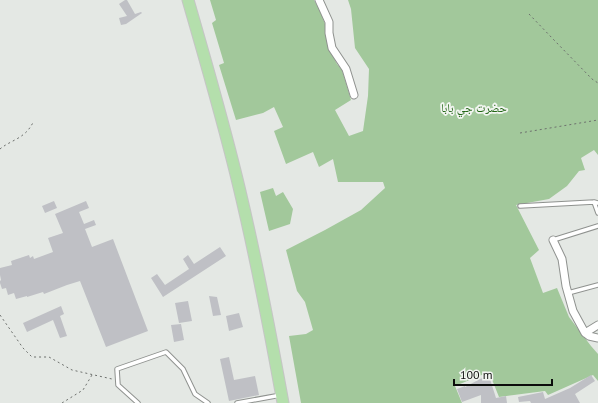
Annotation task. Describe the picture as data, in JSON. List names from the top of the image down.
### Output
{
  "parks": ["حضرت جي بابا"],
  "scale_bar": "100 m"
}
